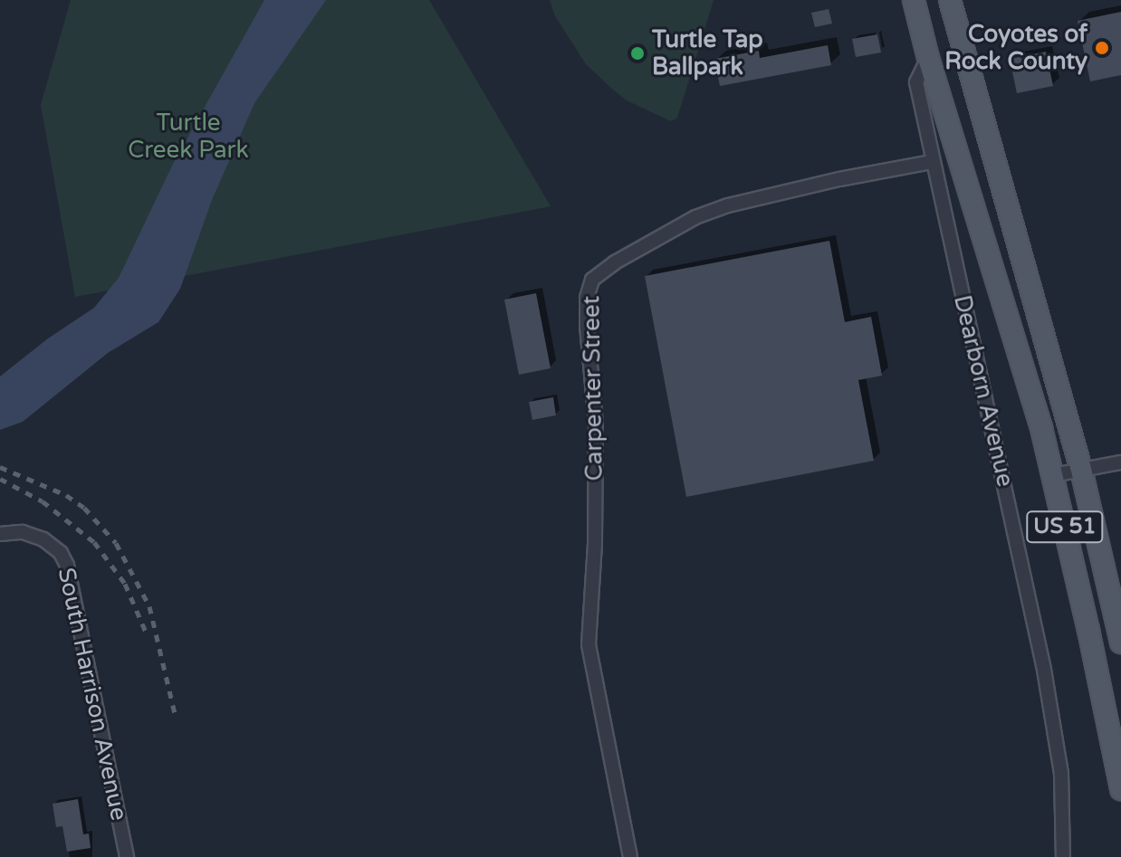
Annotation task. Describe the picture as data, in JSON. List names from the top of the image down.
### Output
{
  "streets": {
    "main road": ["US 51"],
    "street": ["Carpenter Street", "Dearborn Avenue", "South Harrison Avenue"]
  },
  "crossings": [
    ["Carpenter Street", "Dearborn Avenue"],
    ["Dearborn Avenue", "US 51"]
  ],
  "parks": ["Turtle Creek Park"],
  "places": ["Coyotes of Rock County", "Turtle Tap Ballpark"]
}
